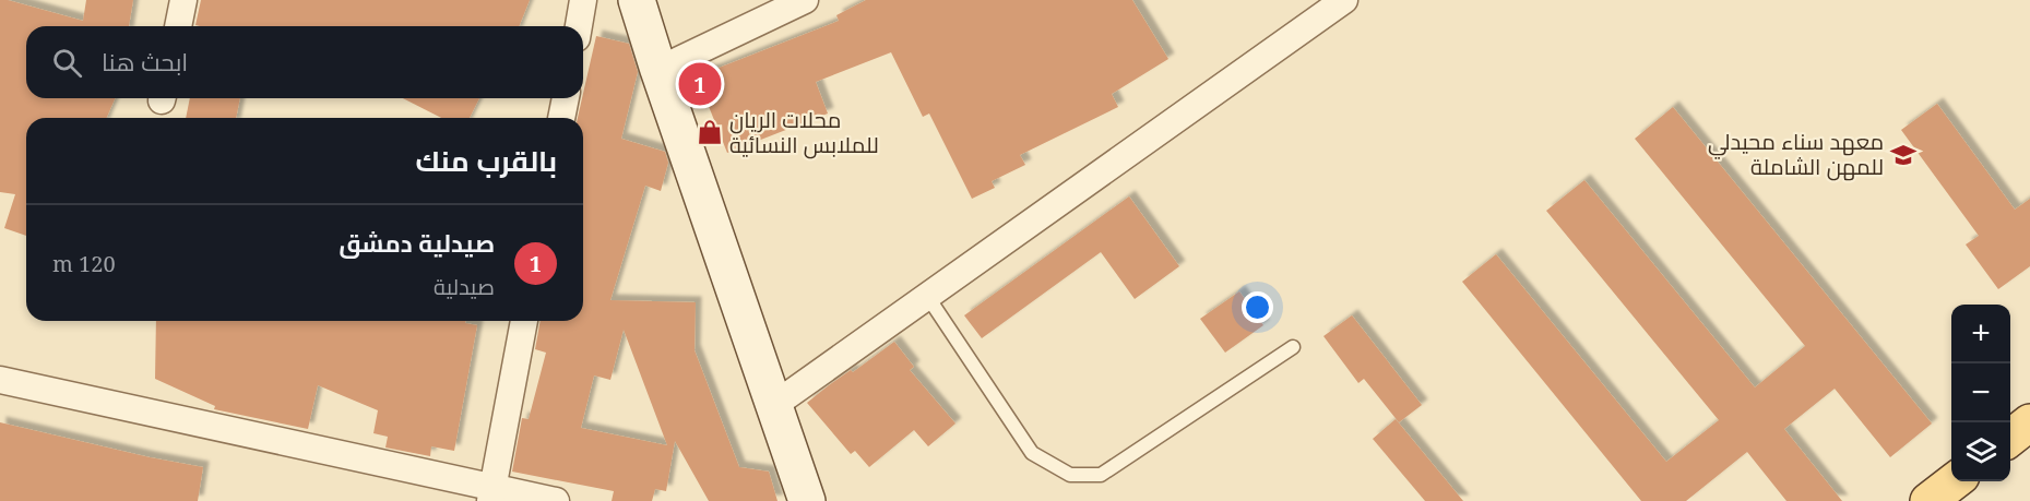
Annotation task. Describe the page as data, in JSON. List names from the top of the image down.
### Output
{
  "places": {
    "shop": ["محلات الريان للملابس النسائية"],
    "school or university": ["معهد سناء محيدلي للمهن الشاملة"]
  },
  "page": {
    "search": "ابحث هنا",
    "pins": "1",
    "heading": "بالقرب منك",
    "list": [
      {
        "mark": "1",
        "name": "صيدلية دمشق",
        "note": "صيدلية",
        "value": "120 m"
      }
    ],
    "map_buttons": ["+", "−"]
  }
}
